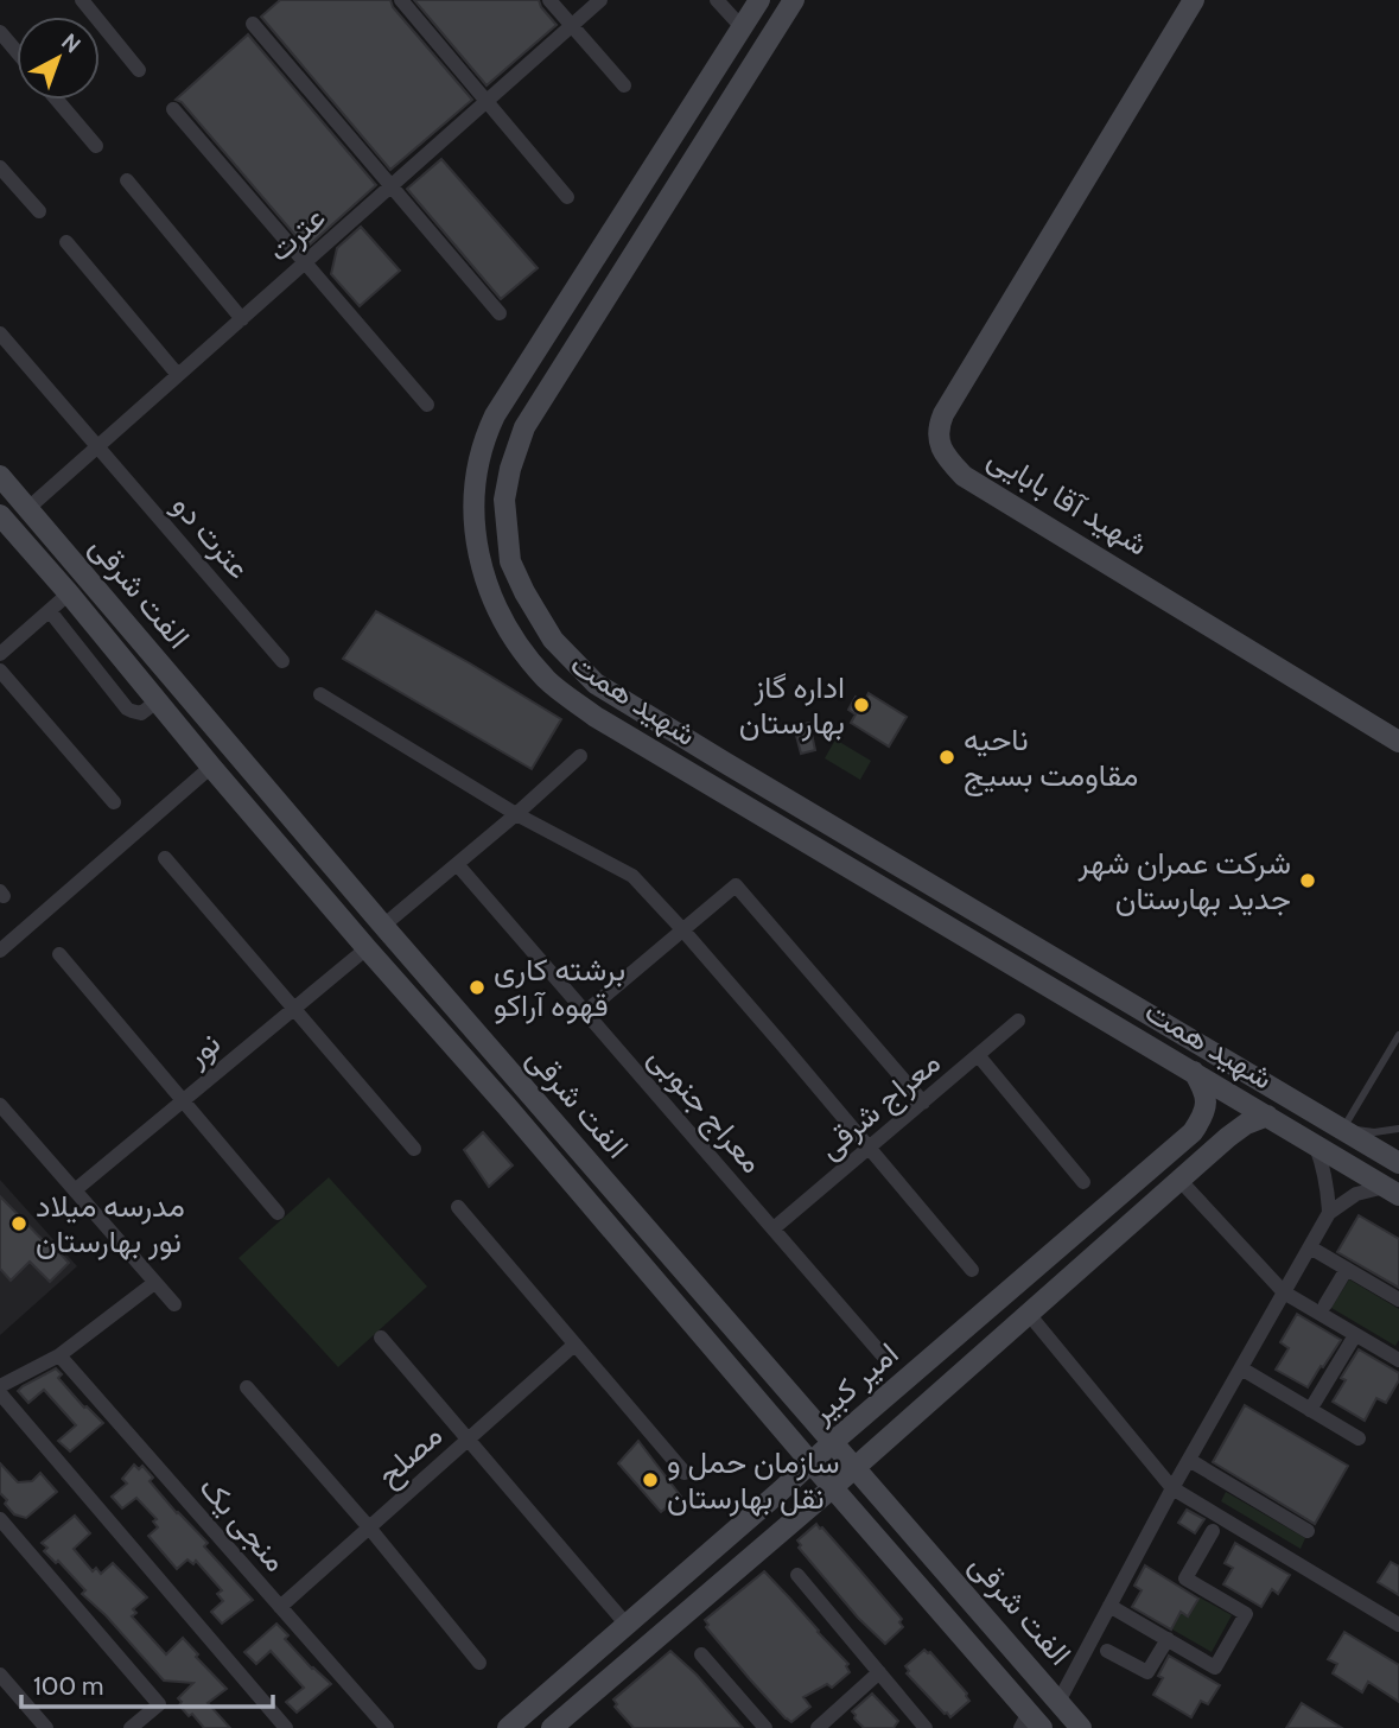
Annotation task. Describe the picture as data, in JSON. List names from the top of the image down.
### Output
{
  "streets": {
    "street": [
      "عترت",
      "شهید آقا بابایی",
      "عترت دو",
      "الفت شرقی",
      "شهید همت",
      "نور",
      "معراج شرقی",
      "معراج جنوبی",
      "امیر کبیر",
      "مصلح",
      "منجی یک"
    ]
  },
  "crossings": [
    ["عترت", "عترت دو"],
    ["عترت", "الفت شرقی"],
    ["الفت شرقی", "نور"],
    ["الفت شرقی", "امیر کبیر"],
    ["شهید همت", "امیر کبیر"],
    ["معراج شرقی", "معراج جنوبی"],
    ["مصلح", "منجی یک"]
  ],
  "places": [
    "اداره گاز بهارستان",
    "ناحیه مقاومت بسیج",
    "شرکت عمران شهر جدید بهارستان",
    "برشته کاری قهوه آراکو",
    "مدرسه میلاد نور بهارستان",
    "سازمان حمل و نقل بهارستان"
  ],
  "scale_bar": "100 m",
  "north": "top right"
}
